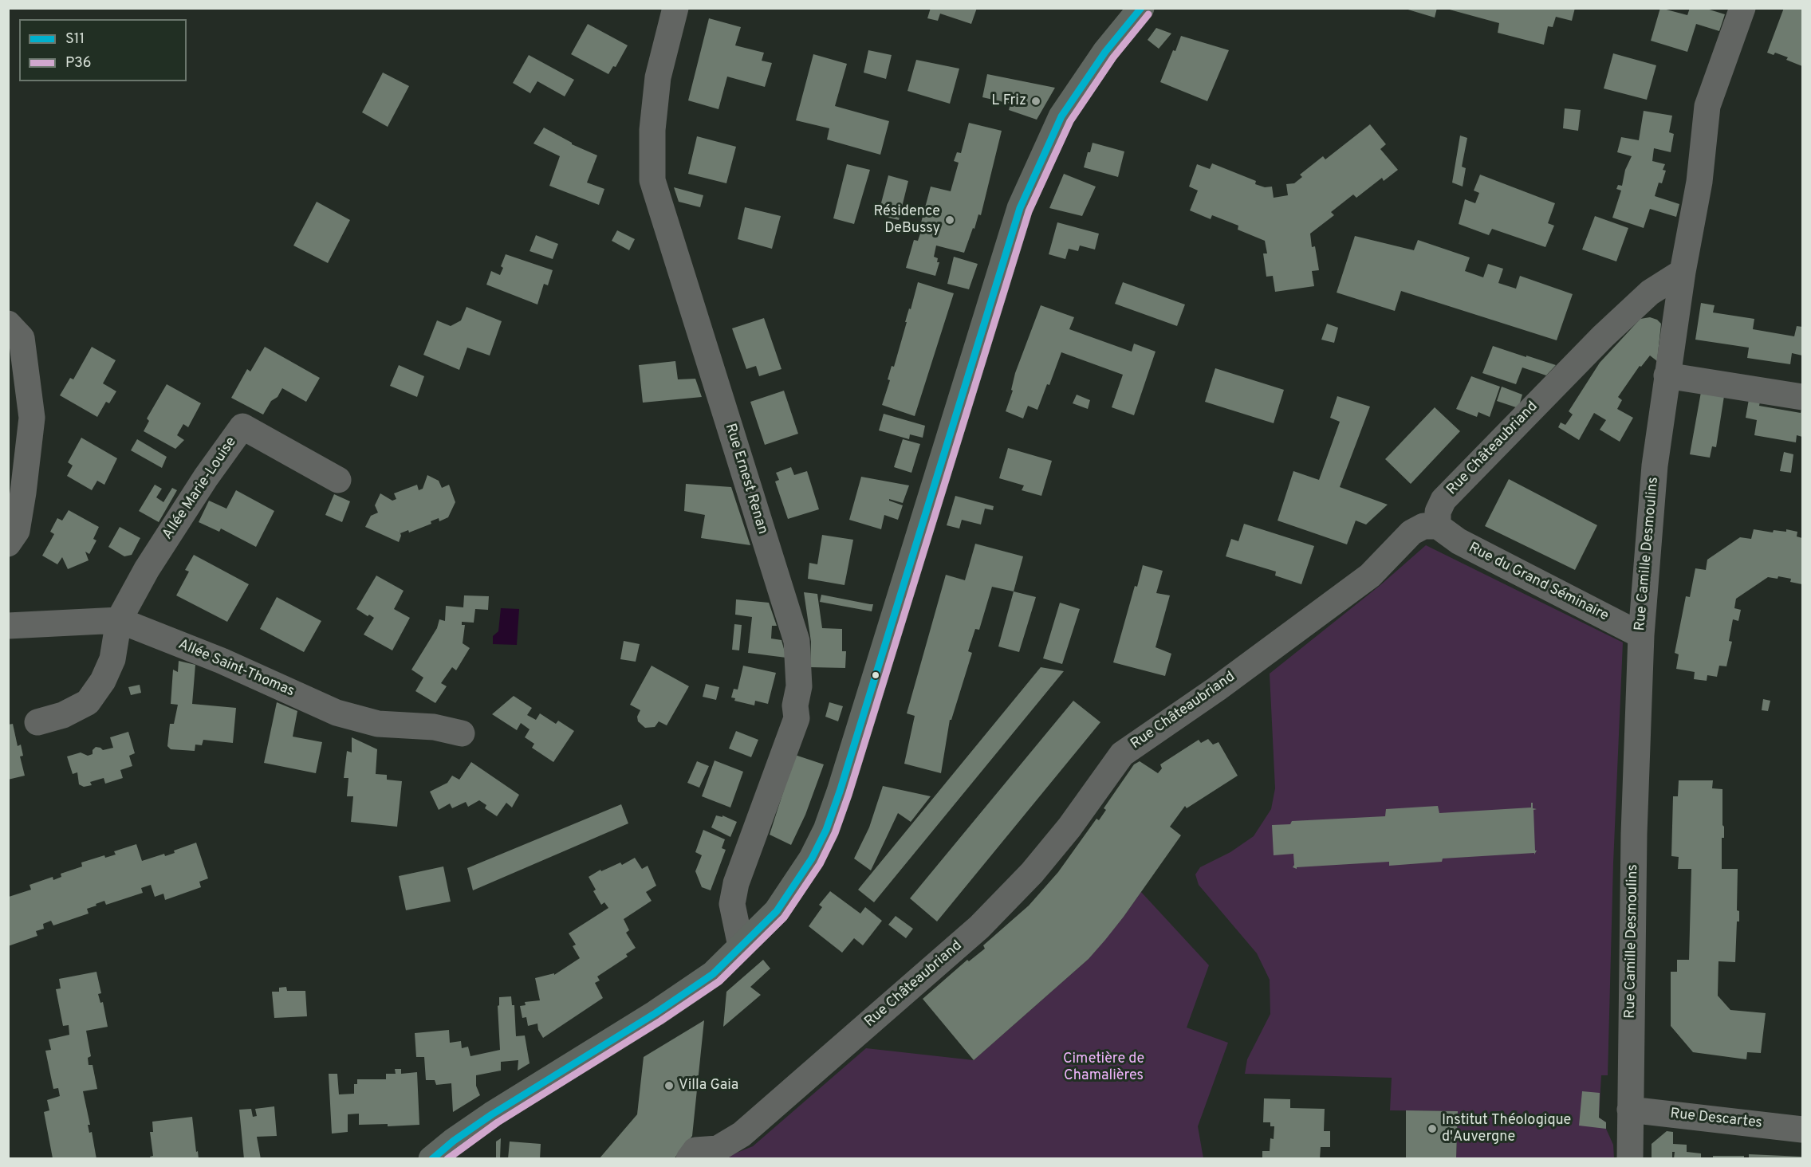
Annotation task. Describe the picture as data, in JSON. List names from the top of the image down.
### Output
{
  "streets": {
    "street": [
      "Rue Châteaubriand",
      "Rue Ernest Renan",
      "Allée Marie-Louise",
      "Rue Camille Desmoulins",
      "Rue du Grand Séminaire",
      "Allée Saint-Thomas",
      "Rue Descartes"
    ]
  },
  "crossings": [
    ["Rue Châteaubriand", "Rue Camille Desmoulins"],
    ["Rue Châteaubriand", "Rue du Grand Séminaire"],
    ["Allée Marie-Louise", "Allée Saint-Thomas"],
    ["Rue Camille Desmoulins", "Rue du Grand Séminaire"],
    ["Rue Camille Desmoulins", "Rue Descartes"]
  ],
  "parks": ["Cimetière de Chamalières"],
  "places": [
    "L Friz",
    "Résidence DeBussy",
    "Villa Gaia",
    "Institut Théologique d'Auvergne"
  ],
  "lines": ["transit line S11", "transit line P36"],
  "legend": ["S11", "P36"]
}
